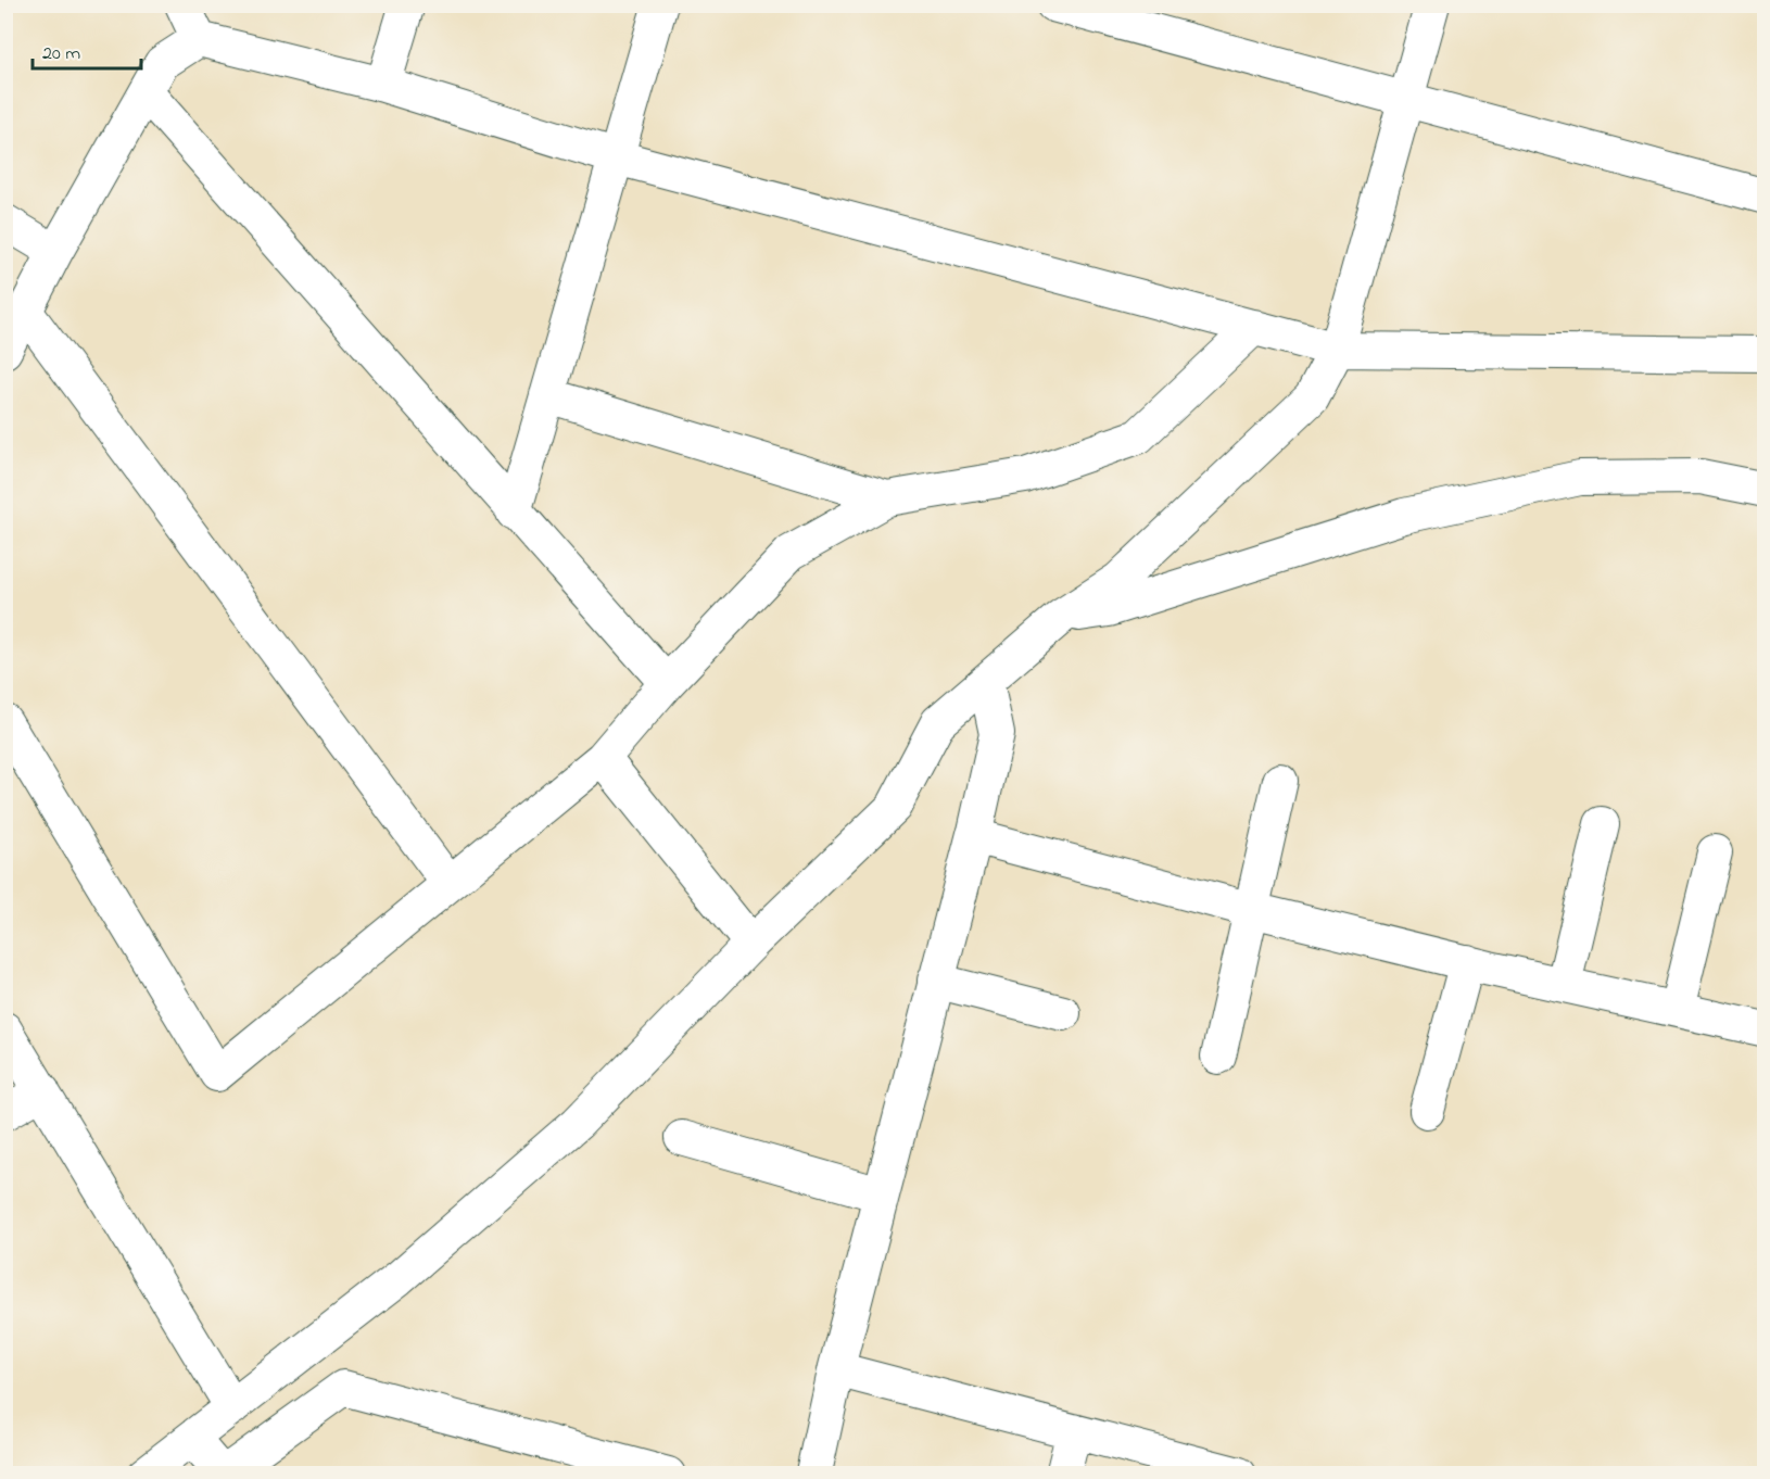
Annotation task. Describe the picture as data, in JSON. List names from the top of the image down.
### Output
{
  "scale_bar": "20 m"
}
